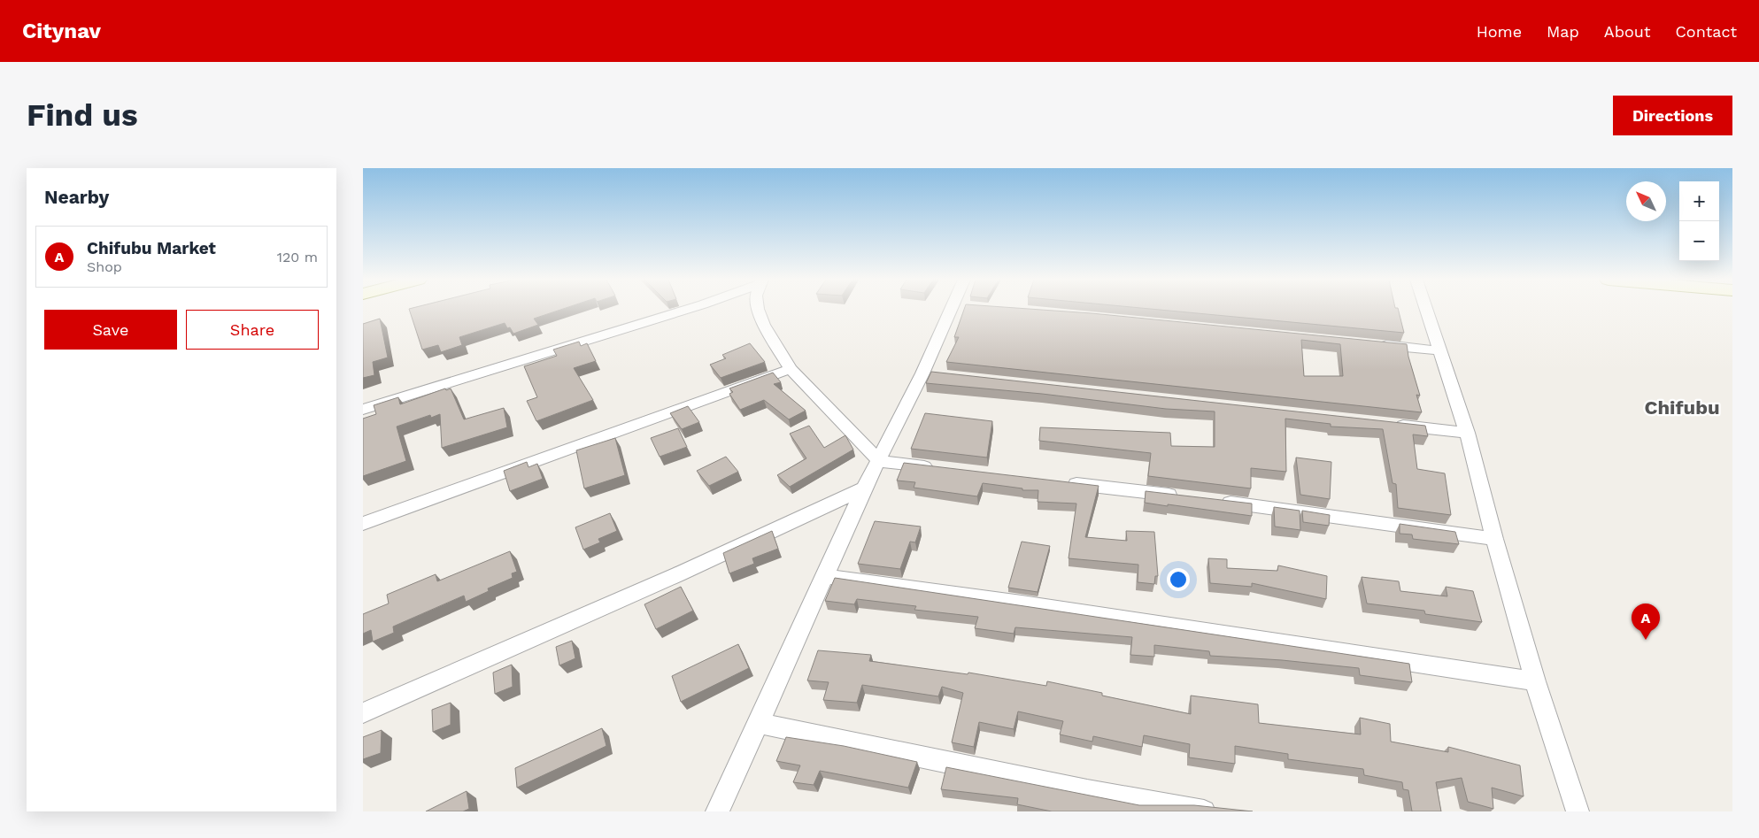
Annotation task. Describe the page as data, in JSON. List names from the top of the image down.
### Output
{
  "districts": ["Chifubu"],
  "north": "top left",
  "page": {
    "header": "Citynav",
    "nav": [
      "Home",
      "Map",
      "About",
      "Contact"
    ],
    "buttons": [
      "Directions",
      ["Save", "Share"]
    ],
    "title": "Find us",
    "heading": "Nearby",
    "map_buttons": ["+", "−"],
    "list": [
      {
        "mark": "A",
        "name": "Chifubu Market",
        "note": "Shop",
        "value": "120 m"
      }
    ],
    "pins": "A"
  }
}
